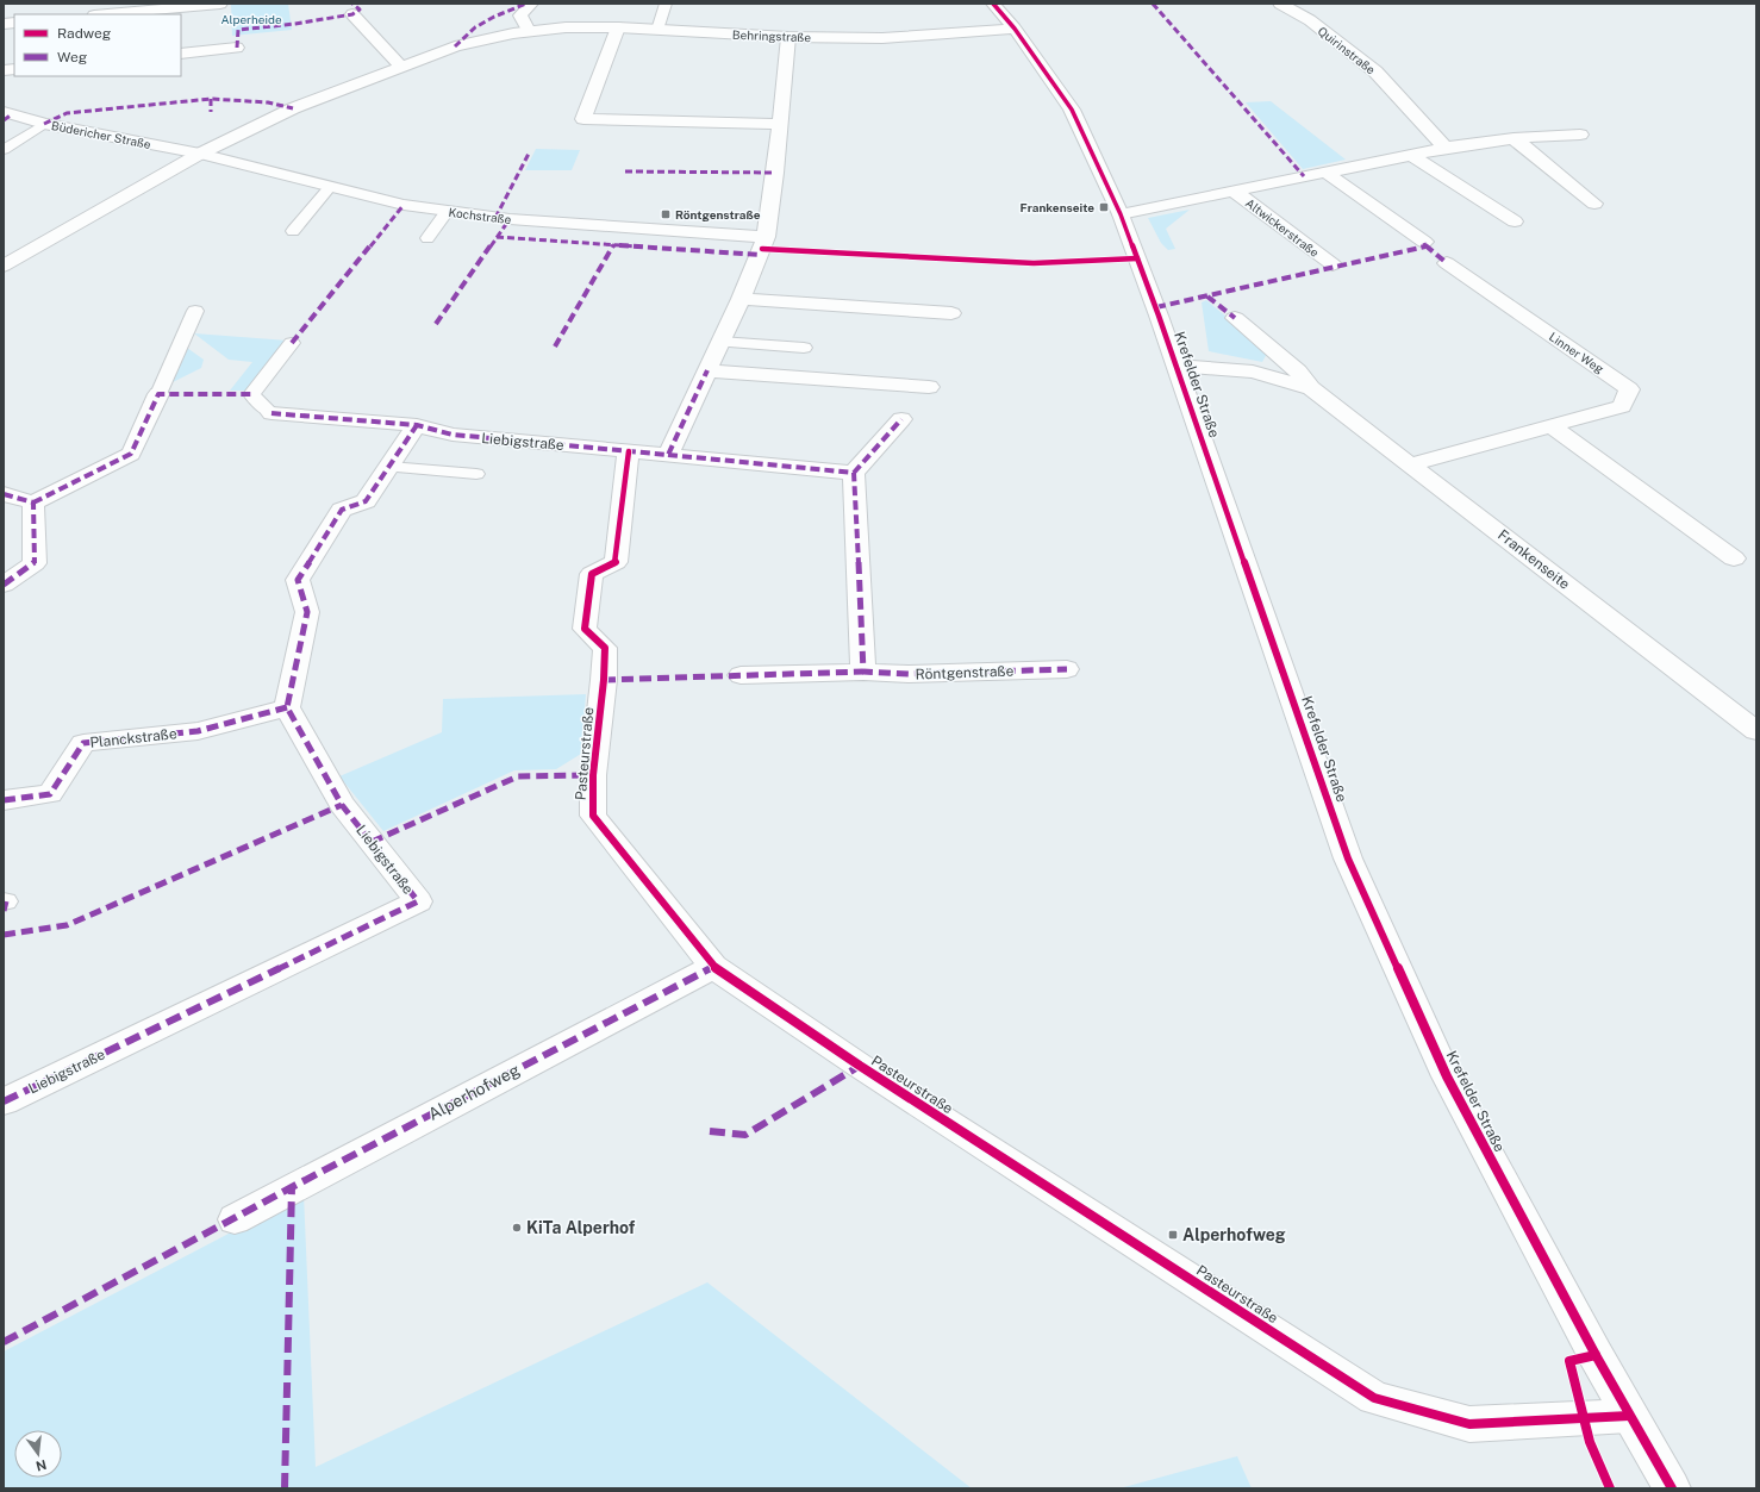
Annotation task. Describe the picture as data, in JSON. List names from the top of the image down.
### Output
{
  "streets": {
    "street": [
      "Behringstraße",
      "Quirinstraße",
      "Büdericher Straße",
      "Kochstraße",
      "Altwickerstraße",
      "Linner Weg",
      "Krefelder Straße",
      "Liebigstraße",
      "Frankenseite",
      "Röntgenstraße",
      "Planckstraße",
      "Pasteurstraße",
      "Alperhofweg"
    ]
  },
  "crossings": [
    ["Behringstraße", "Büdericher Straße"],
    ["Behringstraße", "Kochstraße"],
    ["Behringstraße", "Krefelder Straße"],
    ["Quirinstraße", "Altwickerstraße"],
    ["Büdericher Straße", "Kochstraße"],
    ["Altwickerstraße", "Krefelder Straße"],
    ["Linner Weg", "Frankenseite"],
    ["Krefelder Straße", "Frankenseite"],
    ["Krefelder Straße", "Pasteurstraße"],
    ["Liebigstraße", "Planckstraße"],
    ["Liebigstraße", "Pasteurstraße"],
    ["Pasteurstraße", "Alperhofweg"]
  ],
  "parks": ["Alperheide"],
  "places": {
    "transit": ["Frankenseite", "Röntgenstraße", "Alperhofweg"],
    "other": ["KiTa Alperhof"]
  },
  "legend": ["Radweg", "Weg"],
  "north": "bottom"
}
